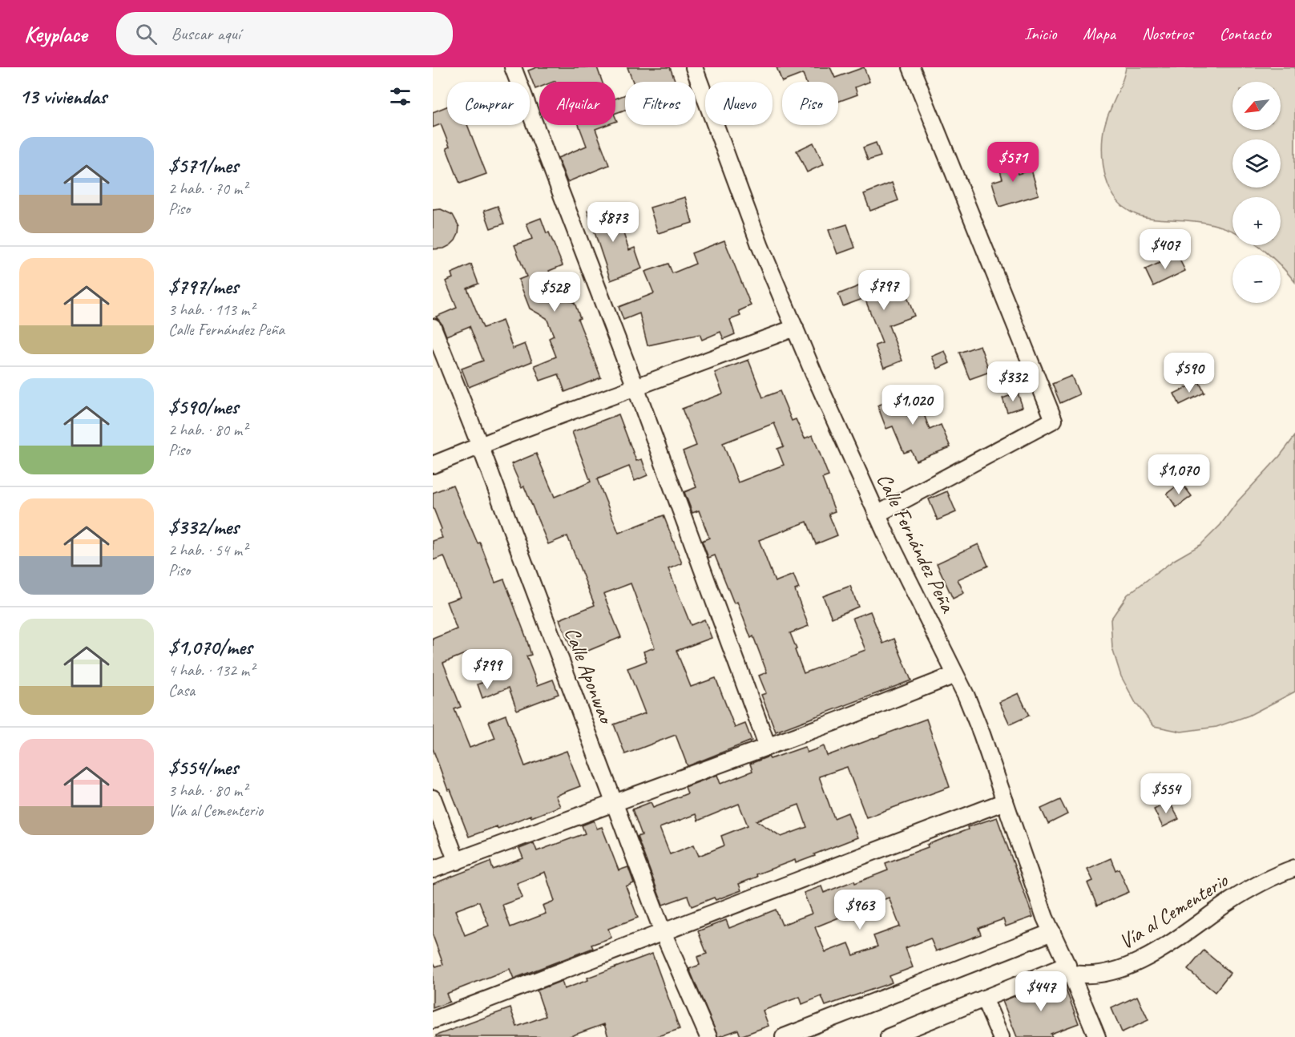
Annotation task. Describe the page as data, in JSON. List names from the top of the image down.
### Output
{
  "streets": {
    "street": ["Calle Fernández Peña", "Calle Aponwao", "Vía al Cementerio"]
  },
  "crossings": [
    ["Calle Fernández Peña", "Vía al Cementerio"]
  ],
  "north": "bottom left",
  "page": {
    "header": "Keyplace",
    "search": "Buscar aquí",
    "nav": [
      "Inicio",
      "Mapa",
      "Nosotros",
      "Contacto"
    ],
    "heading": "13 viviendas",
    "map_buttons": ["+", "−"],
    "chip": [
      "Comprar",
      "Alquilar",
      "Filtros",
      "Nuevo",
      "Piso"
    ],
    "list": [
      {
        "name": "$571/mes",
        "note": "2 hab. · 70 m² · Piso"
      },
      {
        "name": "$797/mes",
        "note": "3 hab. · 113 m² · Calle Fernández Peña"
      },
      {
        "name": "$590/mes",
        "note": "2 hab. · 80 m² · Piso"
      },
      {
        "name": "$332/mes",
        "note": "2 hab. · 54 m² · Piso"
      },
      {
        "name": "$1,070/mes",
        "note": "4 hab. · 132 m² · Casa"
      },
      {
        "name": "$554/mes",
        "note": "3 hab. · 80 m² · Vía al Cementerio"
      }
    ],
    "price": [
      "$571",
      "$873",
      "$407",
      "$797",
      "$528",
      "$590",
      "$332",
      "$1,020",
      "$1,070",
      "$799",
      "$554",
      "$963",
      "$447"
    ]
  }
}
